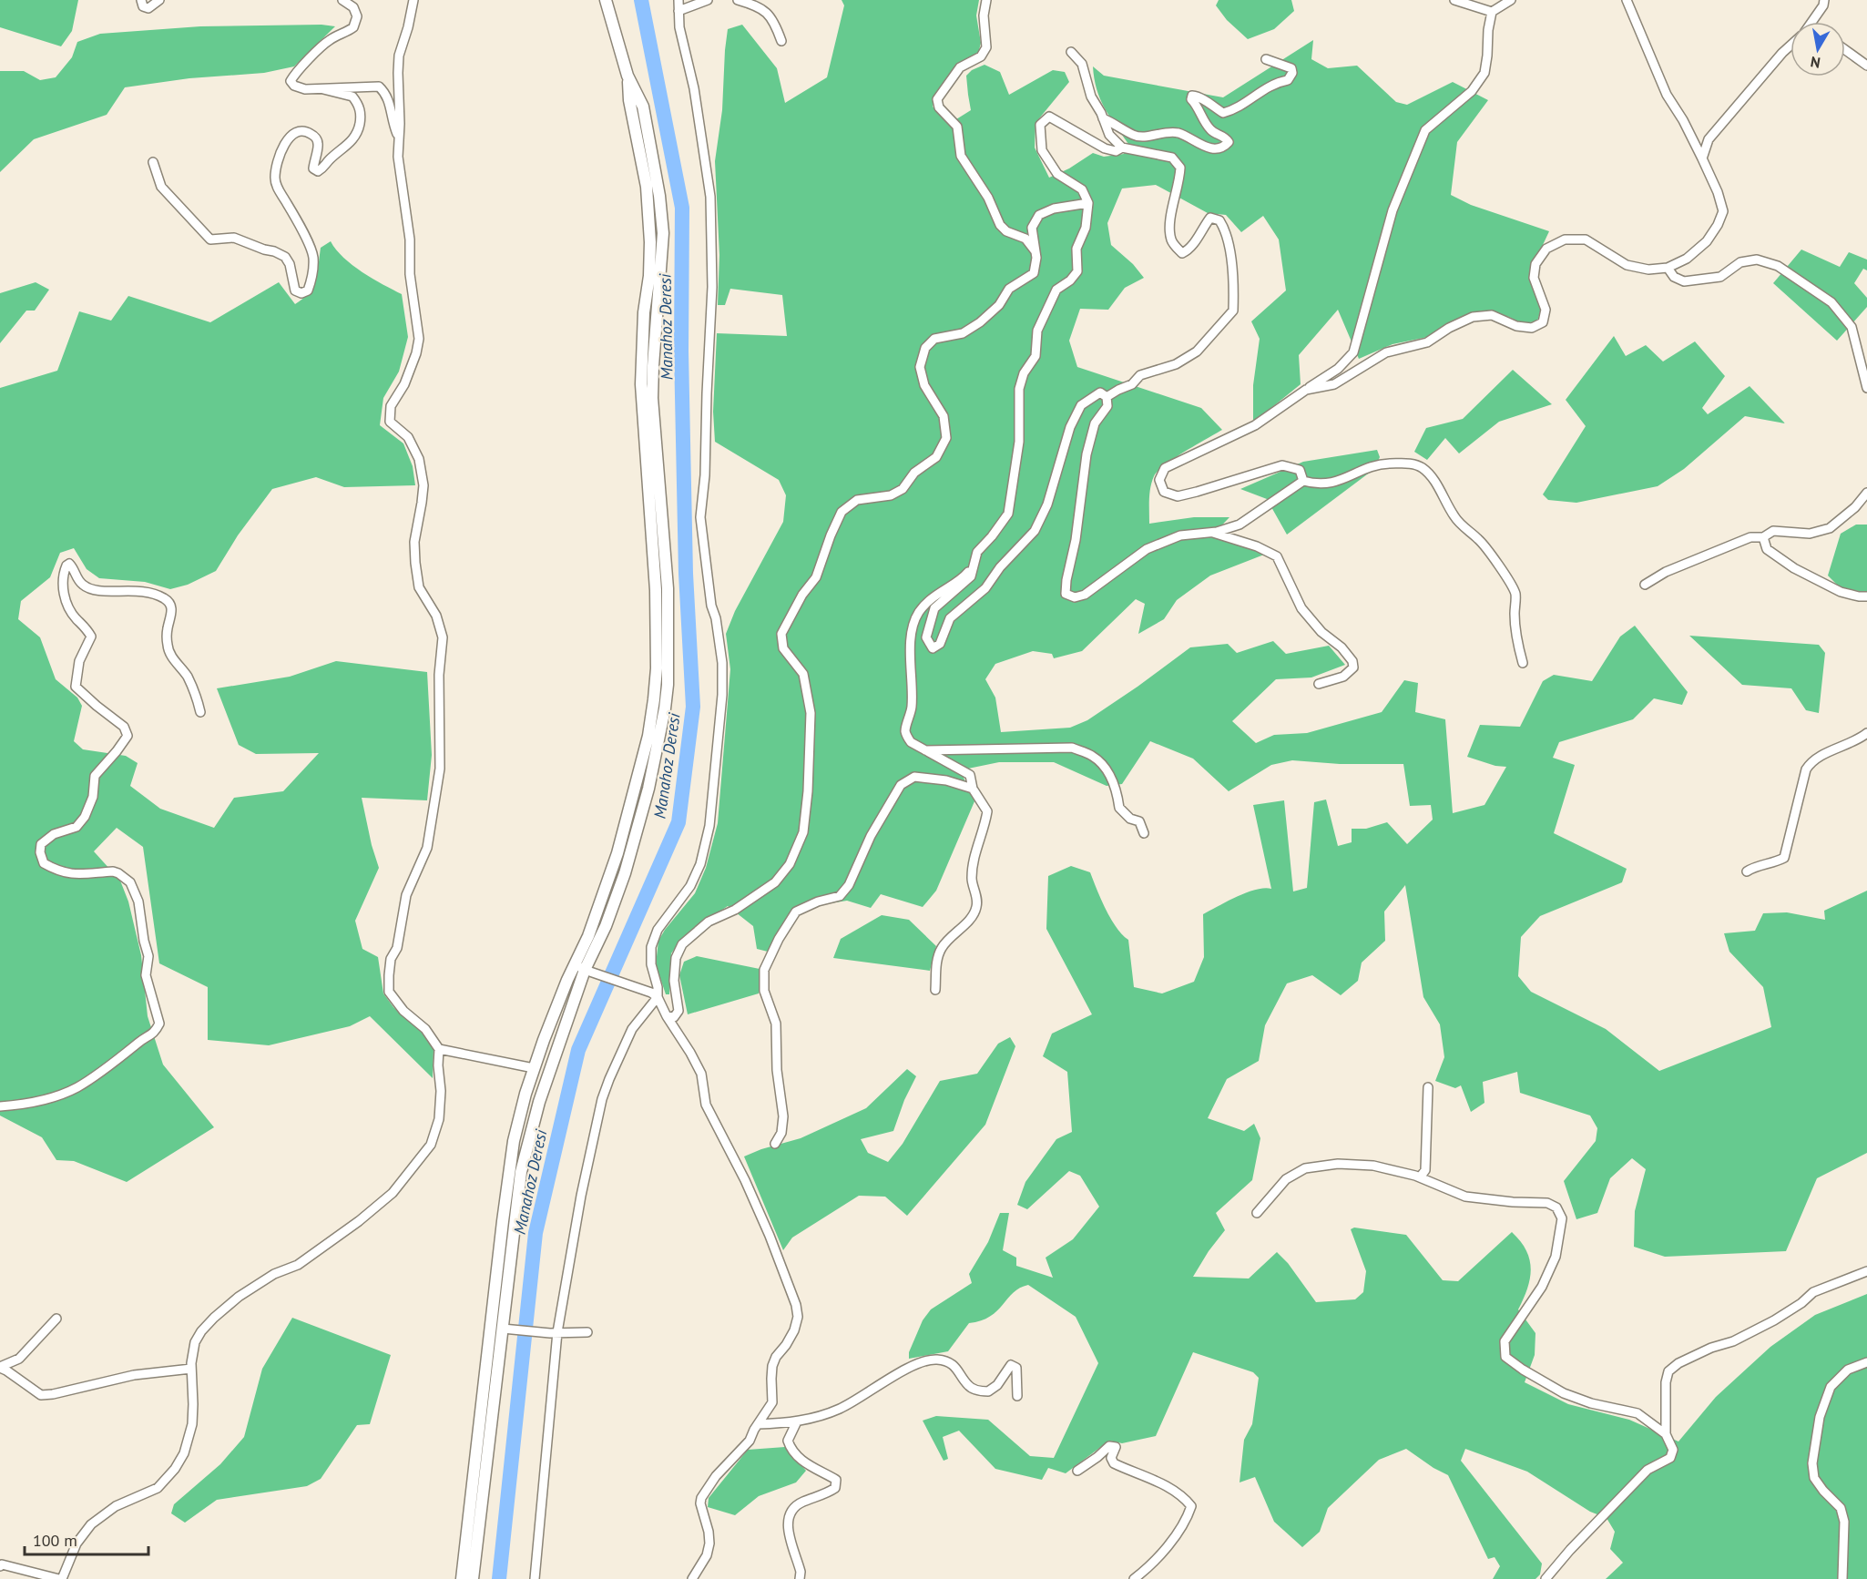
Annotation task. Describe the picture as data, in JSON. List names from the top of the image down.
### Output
{
  "water": ["Manahoz Deresi"],
  "scale_bar": "100 m",
  "north": "bottom"
}
